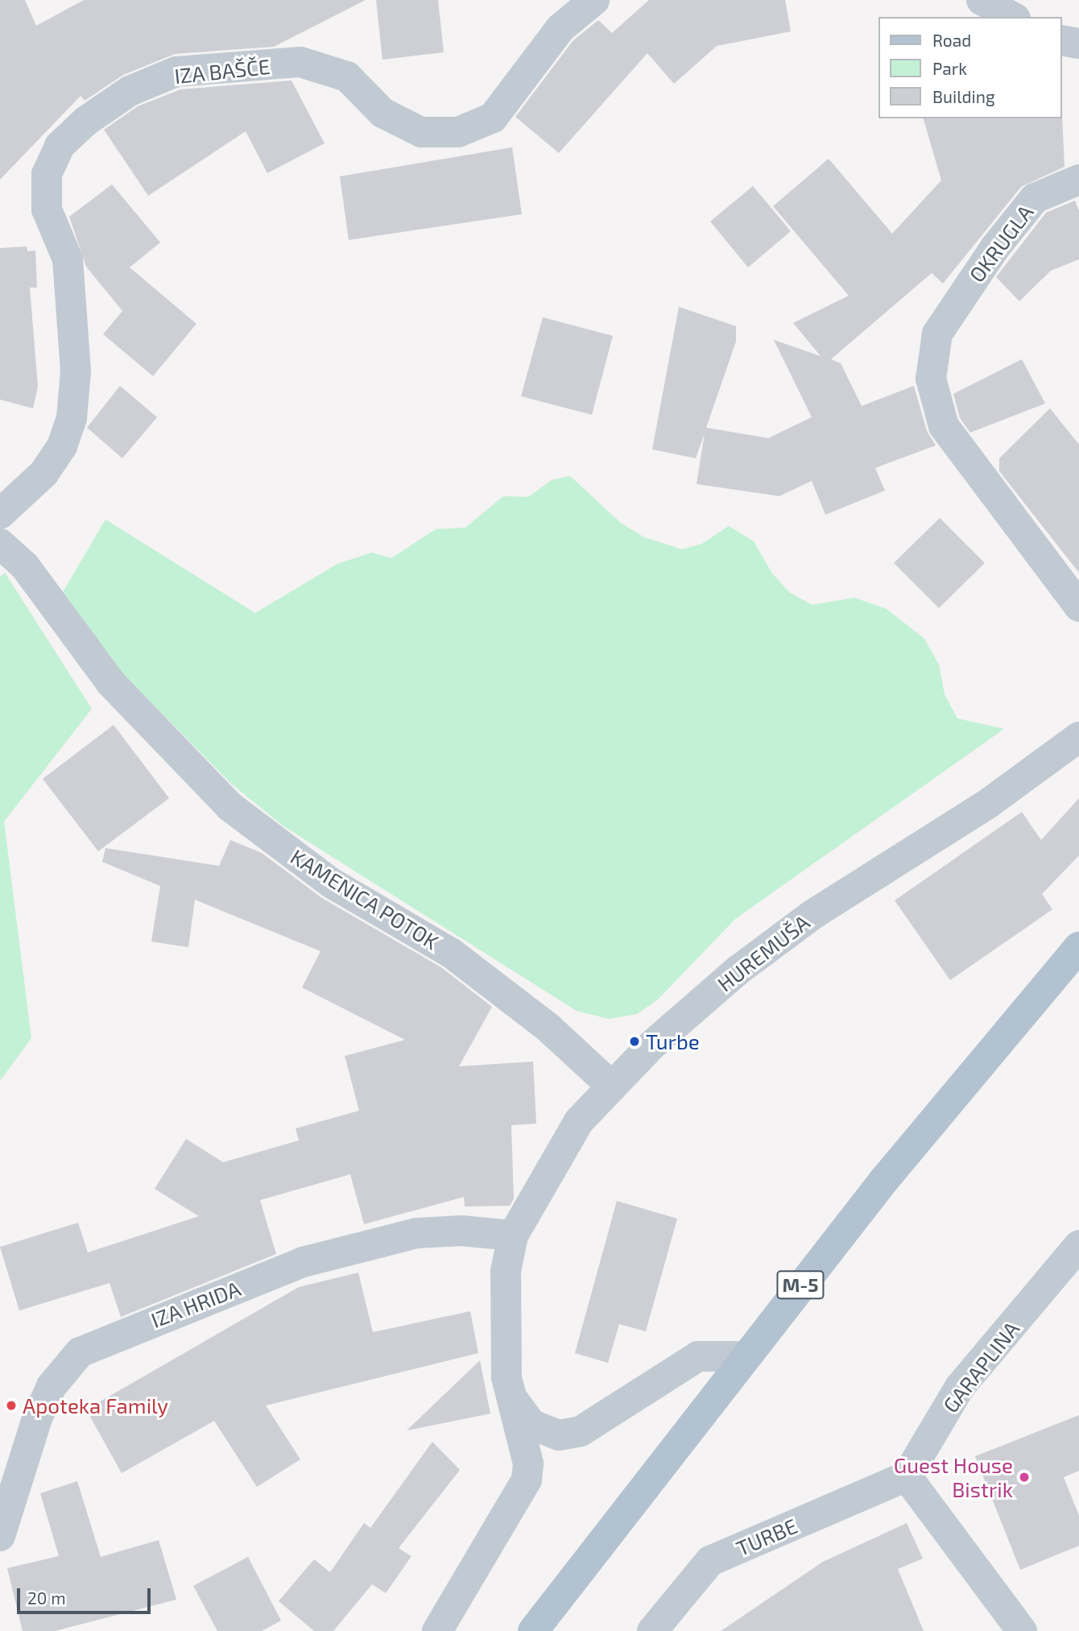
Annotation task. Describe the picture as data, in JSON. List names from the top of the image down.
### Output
{
  "streets": {
    "main road": ["M-5"],
    "street": [
      "IZA BAŠČE",
      "OKRUGLA",
      "KAMENICA POTOK",
      "HUREMUŠA",
      "IZA HRIDA",
      "GARAPLINA",
      "TURBE"
    ]
  },
  "crossings": [
    ["KAMENICA POTOK", "HUREMUŠA"],
    ["HUREMUŠA", "IZA HRIDA"],
    ["GARAPLINA", "TURBE"]
  ],
  "places": ["Turbe", "Apoteka Family", "Guest House Bistrik"],
  "legend": ["Road", "Park", "Building"],
  "scale_bar": "20 m"
}
